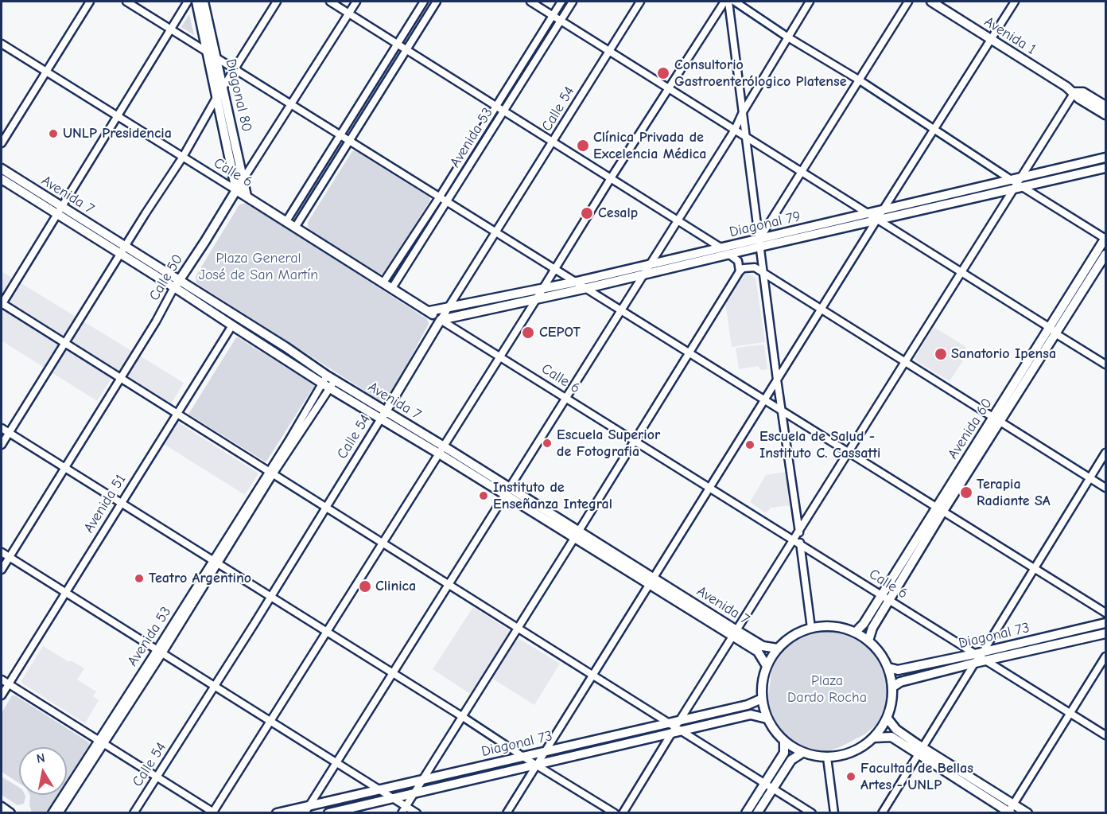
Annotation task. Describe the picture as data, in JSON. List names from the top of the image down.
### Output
{
  "streets": {
    "main road": [
      "Avenida 1",
      "Diagonal 80",
      "Calle 54",
      "Calle 6",
      "Avenida 7",
      "Diagonal 79",
      "Calle 50",
      "Avenida 60",
      "Diagonal 73"
    ],
    "street": ["Avenida 53", "Avenida 51"]
  },
  "crossings": [
    ["Diagonal 80", "Calle 6"],
    ["Diagonal 80", "Calle 50"],
    ["Calle 54", "Calle 6"],
    ["Calle 54", "Avenida 7"],
    ["Calle 54", "Diagonal 79"],
    ["Avenida 53", "Calle 6"],
    ["Avenida 53", "Avenida 7"],
    ["Calle 6", "Diagonal 79"],
    ["Calle 6", "Calle 50"],
    ["Calle 6", "Avenida 60"],
    ["Calle 6", "Diagonal 73"],
    ["Avenida 7", "Calle 50"],
    ["Avenida 7", "Avenida 60"],
    ["Avenida 7", "Avenida 51"],
    ["Avenida 7", "Diagonal 73"],
    ["Avenida 60", "Diagonal 73"]
  ],
  "parks": ["Plaza General José de San Martín", "Plaza Dardo Rocha"],
  "places": [
    "Consultorio Gastroenterólogico Platense",
    "UNLP Presidencia",
    "Clínica Privada de Excelencia Médica",
    "Cesalp",
    "CEPOT",
    "Sanatorio Ipensa",
    "Escuela Superior de Fotografia",
    "Escuela de Salud - Instituto C. Cassatti",
    "Terapia Radiante SA",
    "Instituto de Enseñanza Integral",
    "Teatro Argentino",
    "Clinica",
    "Facultad de Bellas Artes - UNLP"
  ],
  "north": "top"
}
